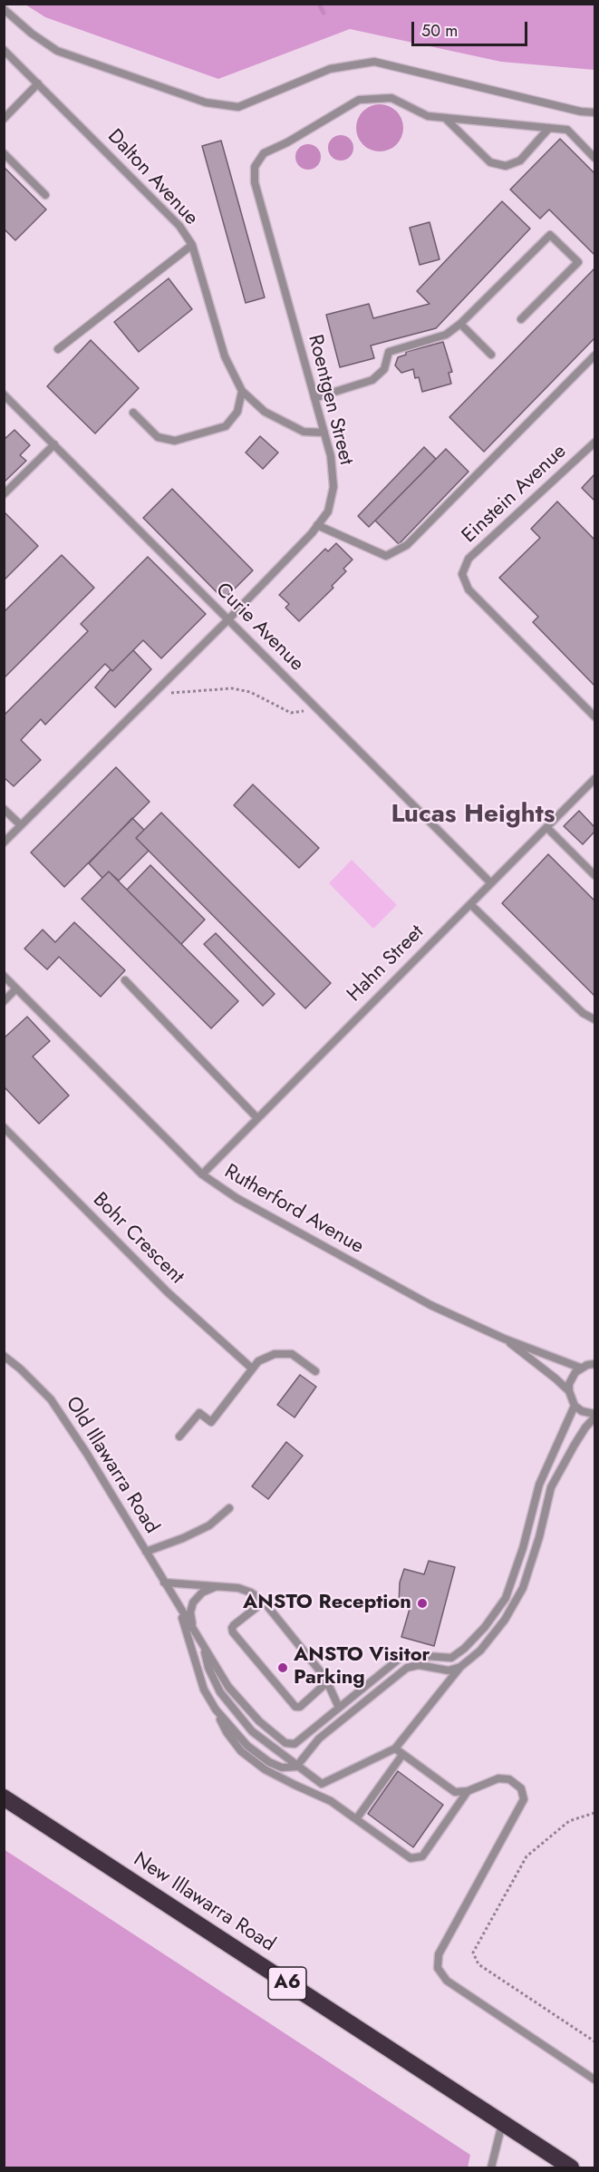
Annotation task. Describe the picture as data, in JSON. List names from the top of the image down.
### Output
{
  "streets": {
    "highway": ["New Illawarra Road", "A6"],
    "lane": [
      "Dalton Avenue",
      "Roentgen Street",
      "Einstein Avenue",
      "Curie Avenue",
      "Hahn Street",
      "Rutherford Avenue",
      "Bohr Crescent",
      "Old Illawarra Road"
    ]
  },
  "crossings": [
    ["Dalton Avenue", "Roentgen Street"],
    ["Roentgen Street", "Curie Avenue"],
    ["Curie Avenue", "Hahn Street"],
    ["Hahn Street", "Rutherford Avenue"]
  ],
  "districts": ["Lucas Heights"],
  "places": ["ANSTO Reception", "ANSTO Visitor Parking"],
  "scale_bar": "50 m"
}
